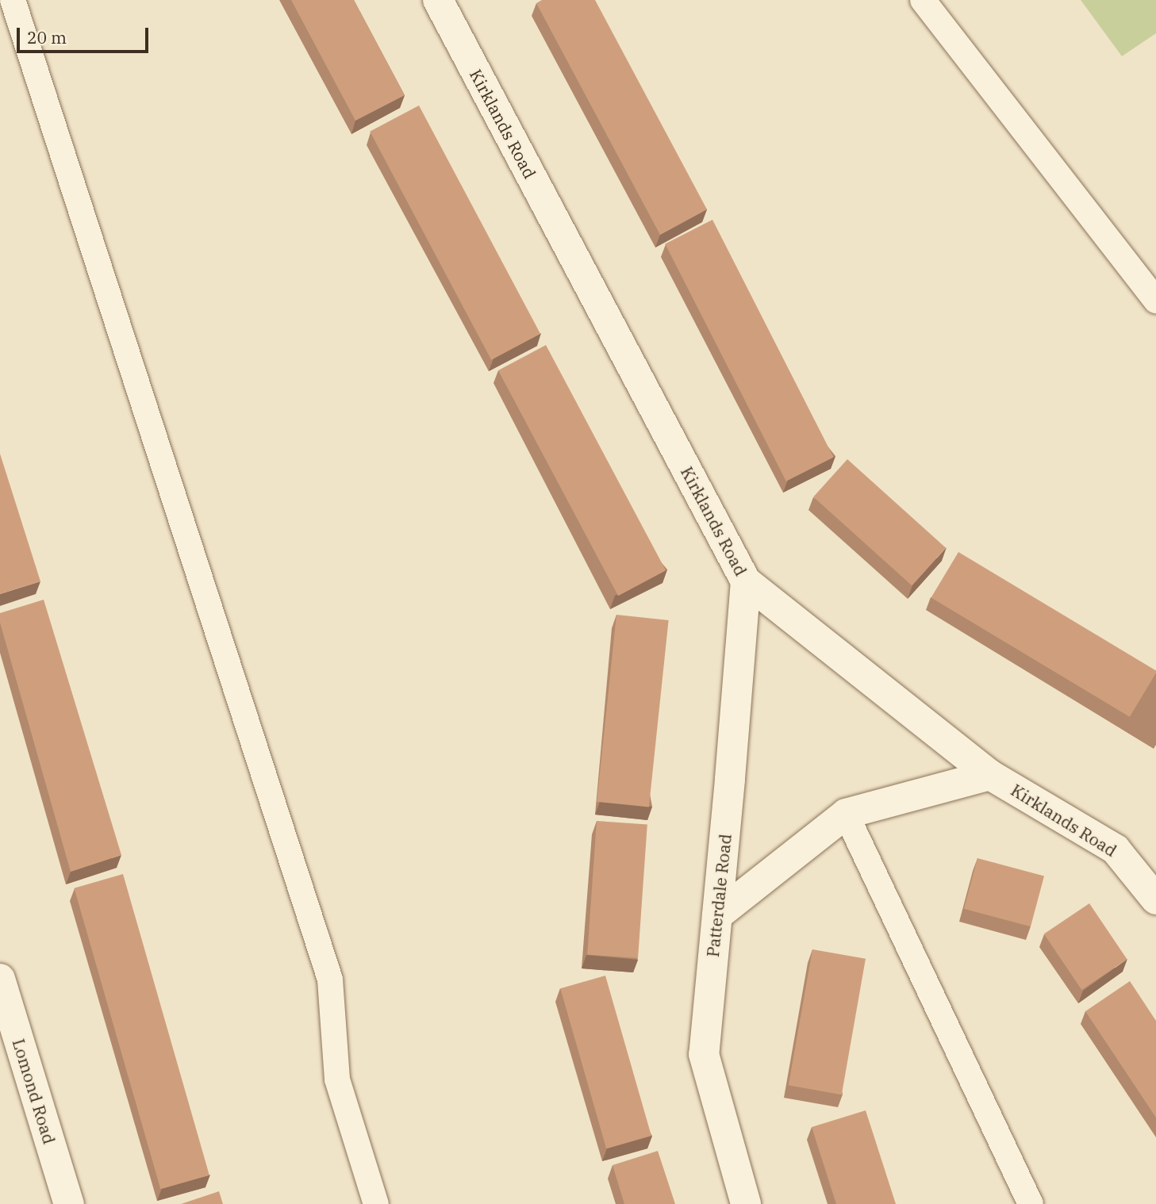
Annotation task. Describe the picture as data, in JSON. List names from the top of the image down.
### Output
{
  "streets": {
    "street": ["Kirklands Road", "Patterdale Road", "Lomond Road"]
  },
  "crossings": [
    ["Kirklands Road", "Patterdale Road"]
  ],
  "scale_bar": "20 m"
}
